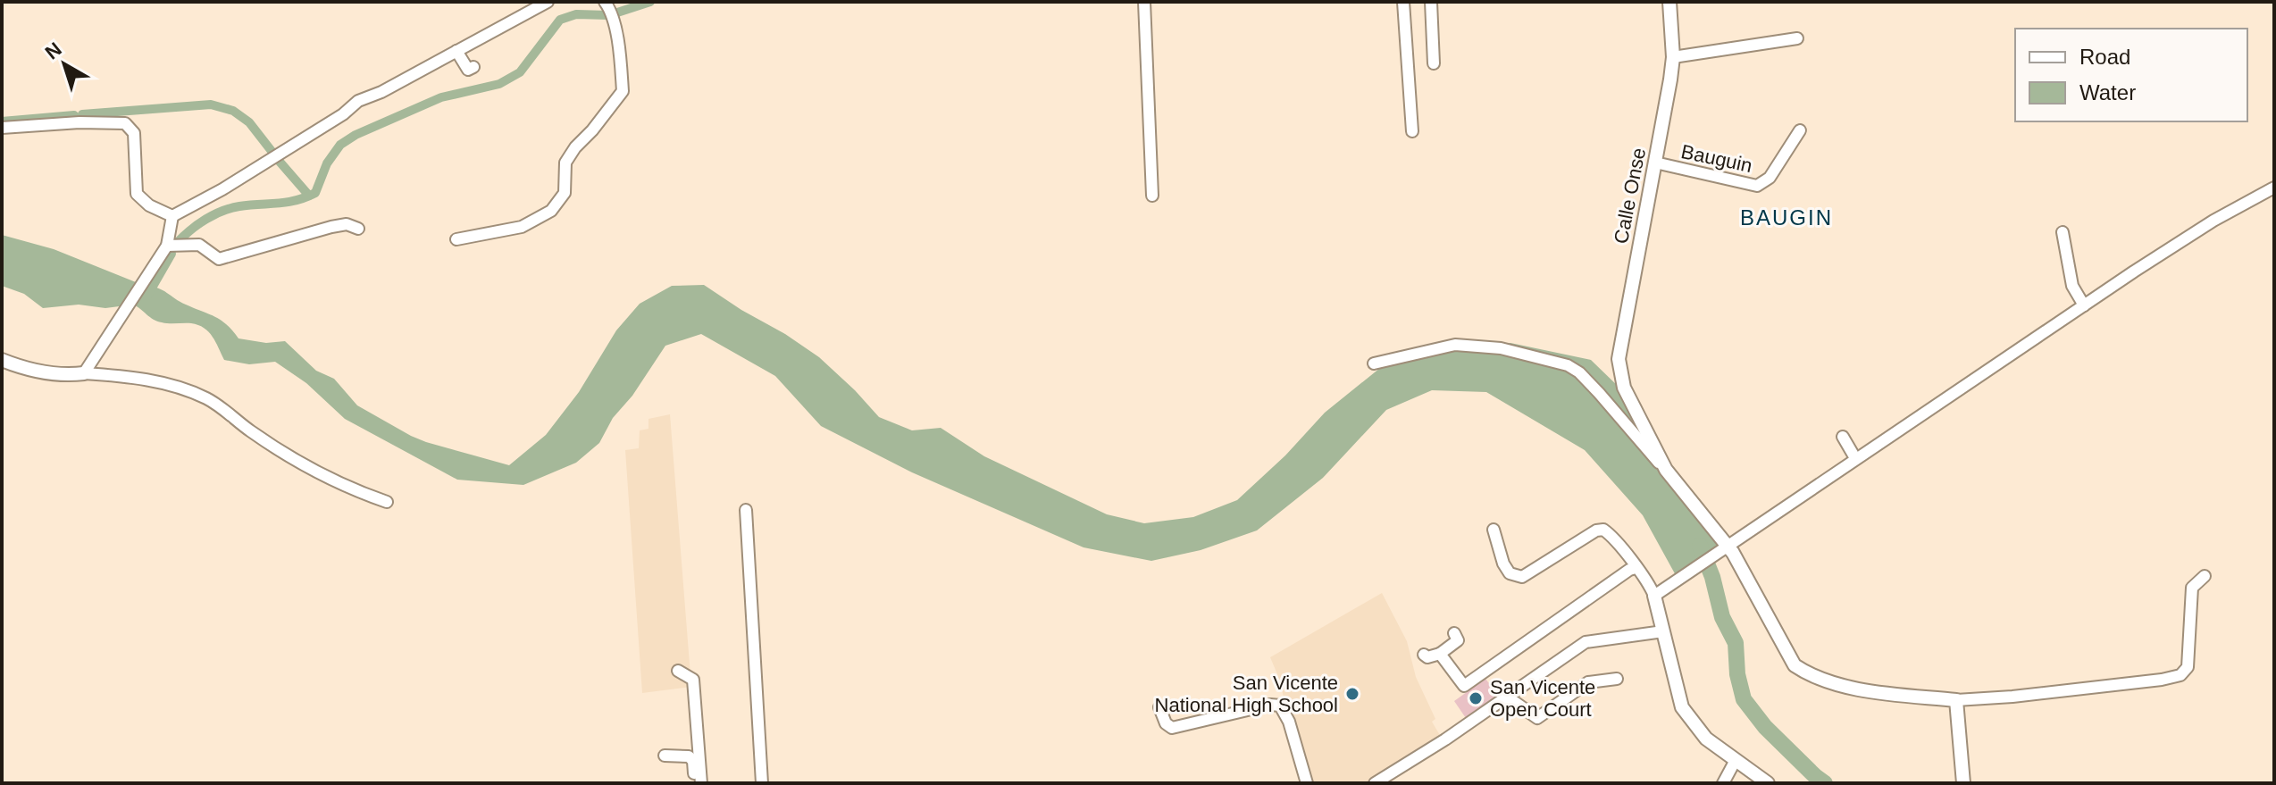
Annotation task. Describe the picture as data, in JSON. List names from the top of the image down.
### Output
{
  "streets": {
    "street": ["Bauguin", "Calle Onse"]
  },
  "crossings": [
    ["Bauguin", "Calle Onse"]
  ],
  "districts": ["BAUGIN"],
  "places": ["San Vicente National High School", "San Vicente Open Court"],
  "legend": ["Road", "Water"],
  "north": "top left"
}
